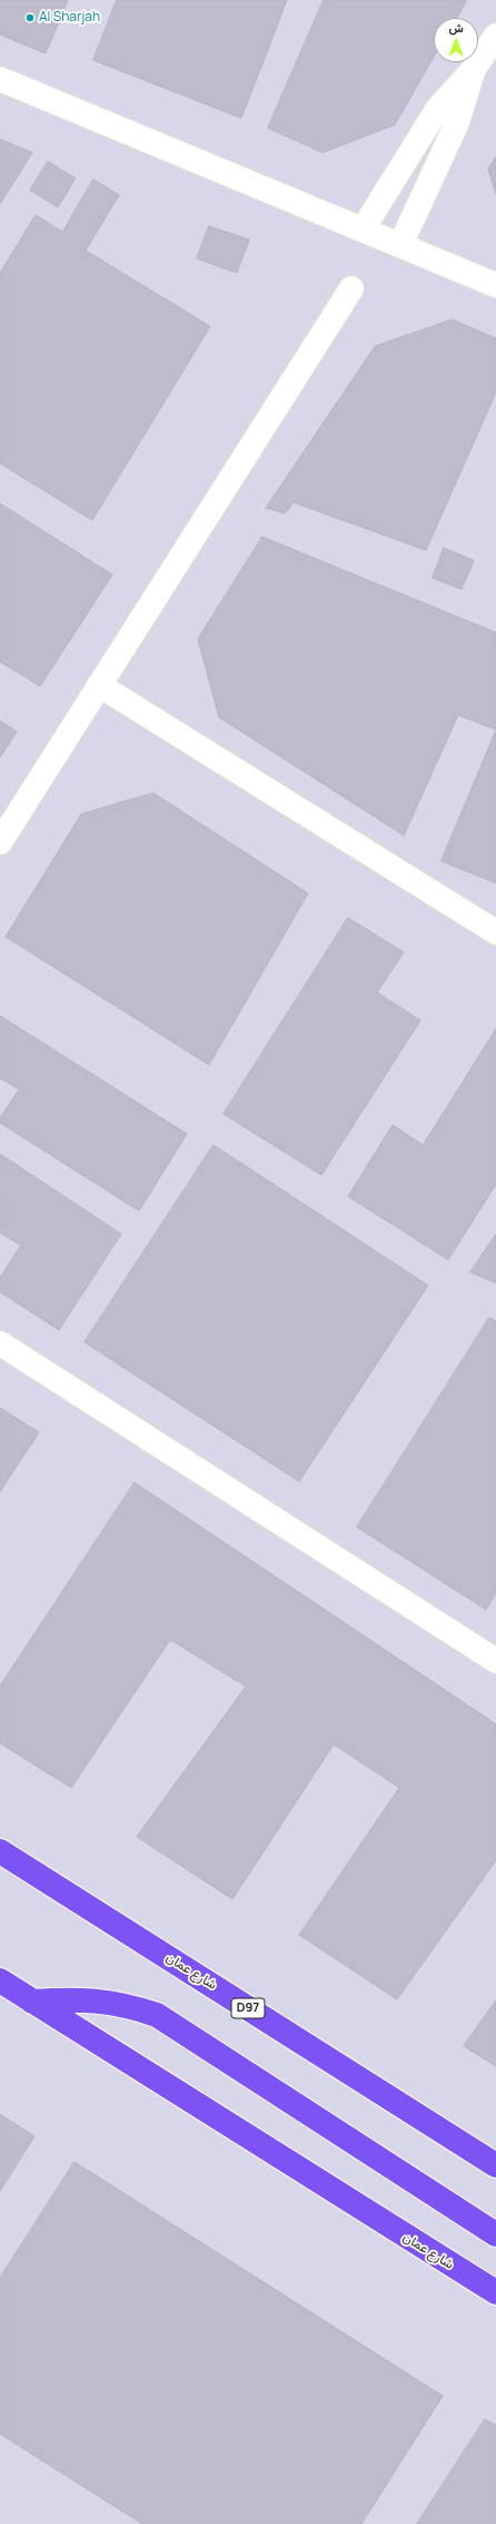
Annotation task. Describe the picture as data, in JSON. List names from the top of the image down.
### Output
{
  "streets": {
    "main road": ["شارع عمان", "D97"]
  },
  "places": ["Al Sharjah"],
  "north": "top"
}
